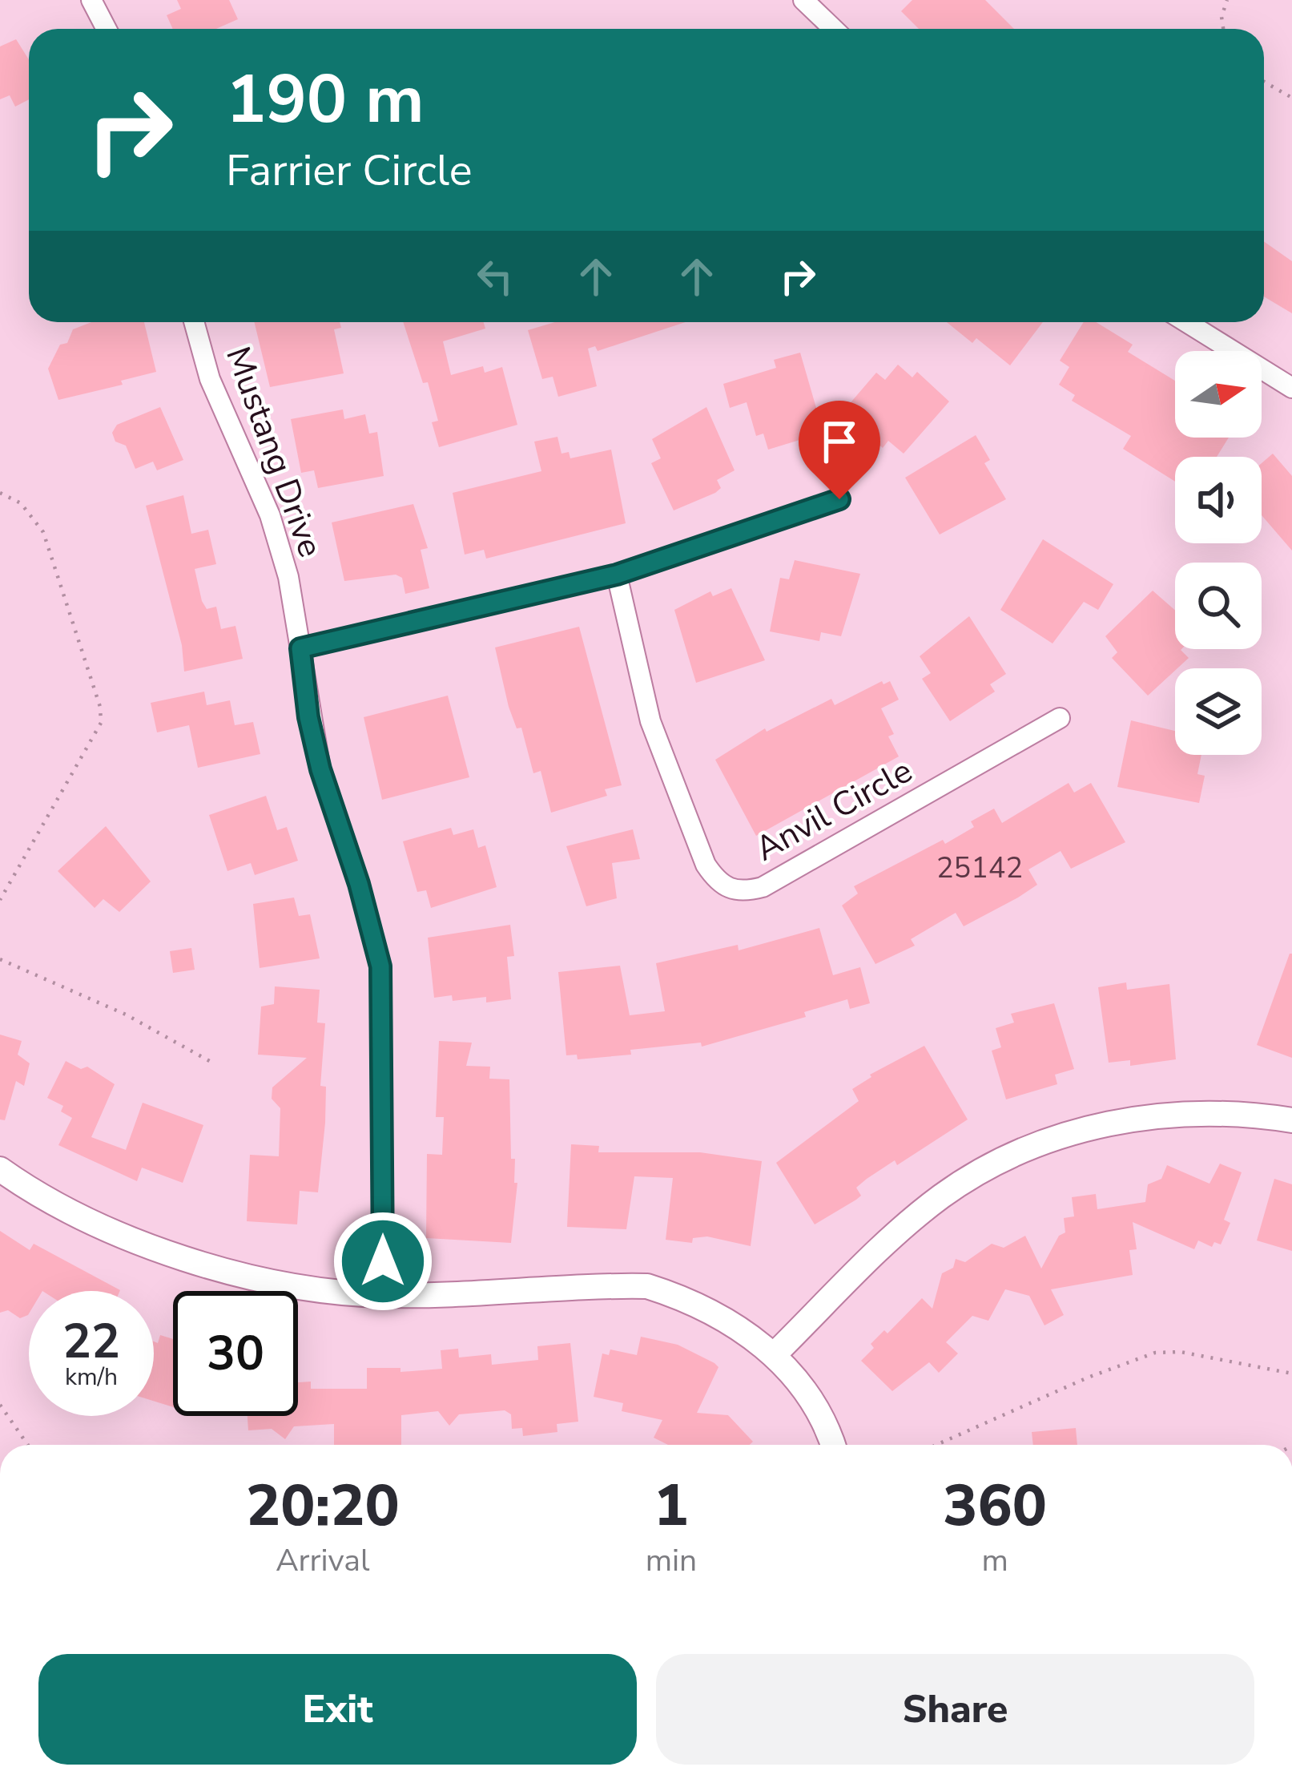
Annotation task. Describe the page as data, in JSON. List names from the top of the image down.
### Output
{
  "streets": {
    "street": ["Mustang Drive", "Anvil Circle"]
  },
  "house_numbers": ["25142"],
  "north": "right",
  "page": {
    "turn": ["190 m", "Farrier Circle"],
    "speed": "22 km/h",
    "limit": "30",
    "eta": [
      "20:20",
      "Arrival",
      "1",
      "min",
      "360",
      "m"
    ],
    "buttons": ["Exit", "Share"]
  }
}
